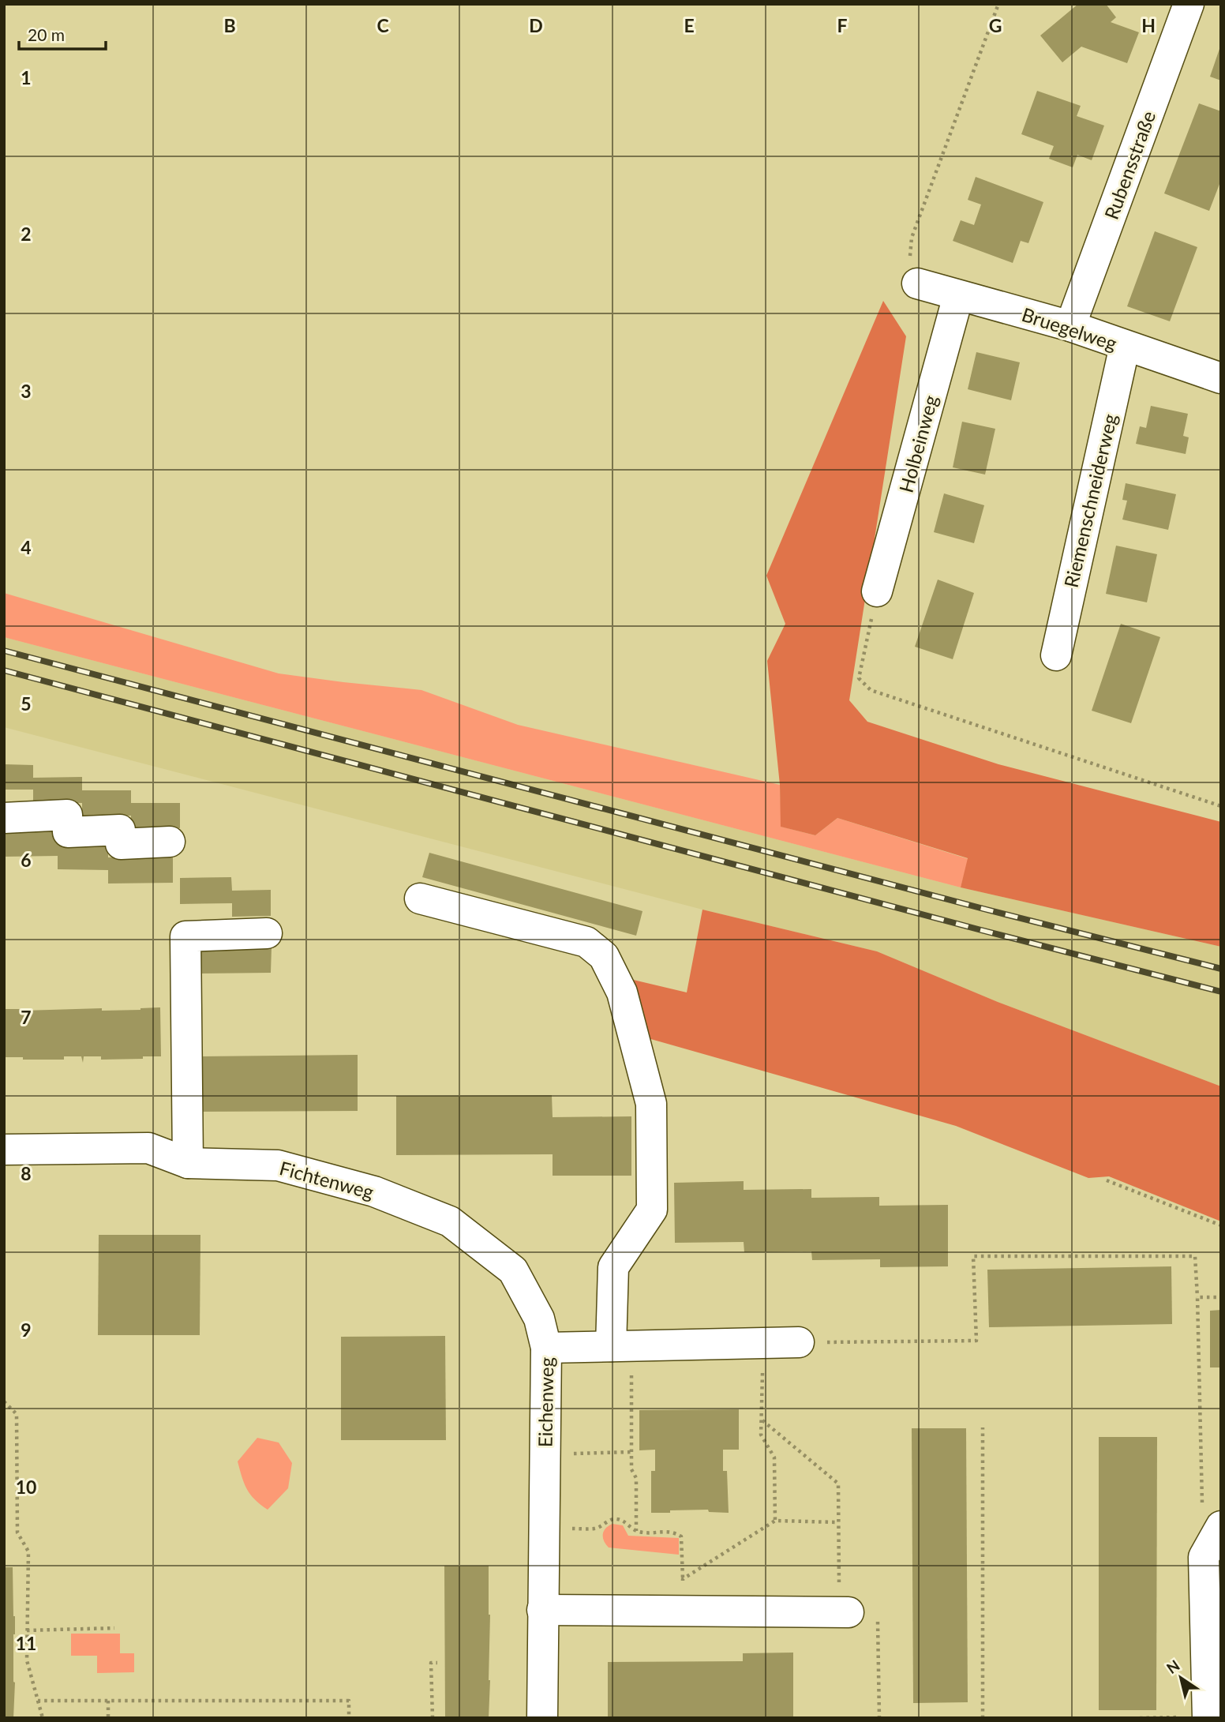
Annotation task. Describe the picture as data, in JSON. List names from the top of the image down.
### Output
{
  "streets": {
    "street": [
      "Rubensstraße",
      "Bruegelweg",
      "Holbeinweg",
      "Riemenschneiderweg",
      "Fichtenweg",
      "Eichenweg"
    ]
  },
  "crossings": [
    ["Rubensstraße", "Bruegelweg"],
    ["Bruegelweg", "Holbeinweg"],
    ["Bruegelweg", "Riemenschneiderweg"],
    ["Fichtenweg", "Eichenweg"]
  ],
  "scale_bar": "20 m",
  "north": "top left",
  "grid": {
    "columns": [
      "B",
      "C",
      "D",
      "E",
      "F",
      "G",
      "H"
    ],
    "rows": [
      "1",
      "2",
      "3",
      "4",
      "5",
      "6",
      "7",
      "8",
      "9",
      "10",
      "11"
    ]
  }
}
